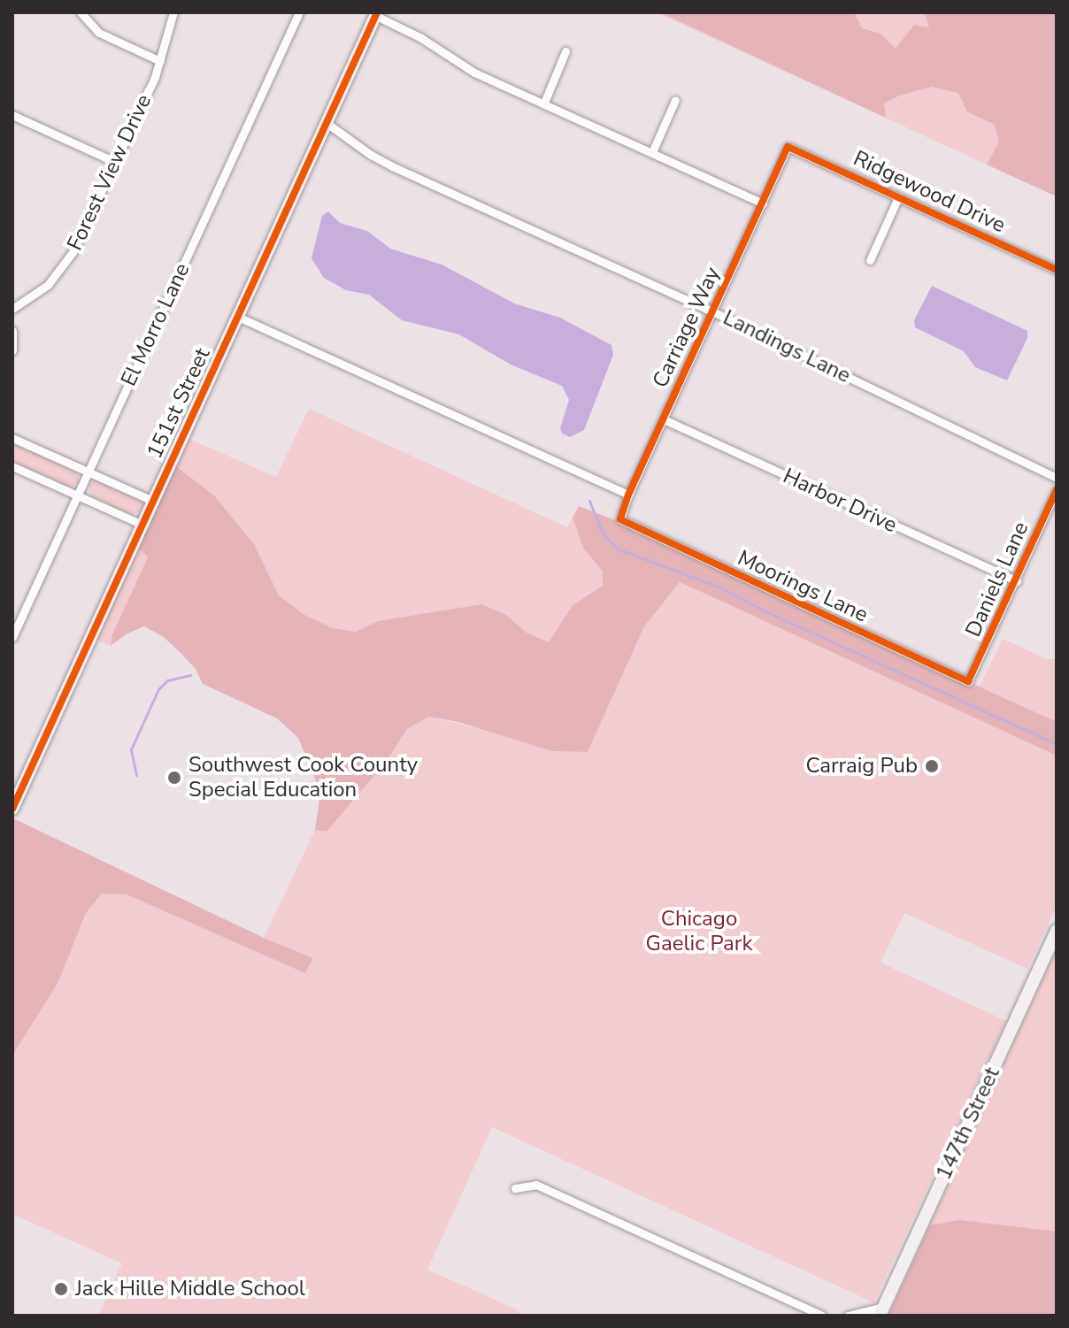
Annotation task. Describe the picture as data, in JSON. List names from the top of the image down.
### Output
{
  "streets": {
    "street": [
      "Forest View Drive",
      "Ridgewood Drive",
      "El Morro Lane",
      "Carriage Way",
      "Landings Lane",
      "151st Street",
      "Harbor Drive",
      "Daniels Lane",
      "Moorings Lane",
      "147th Street"
    ]
  },
  "crossings": [
    ["Ridgewood Drive", "Carriage Way"],
    ["Carriage Way", "Landings Lane"],
    ["Carriage Way", "Harbor Drive"],
    ["Carriage Way", "Moorings Lane"],
    ["Landings Lane", "151st Street"],
    ["Harbor Drive", "Daniels Lane"],
    ["Daniels Lane", "Moorings Lane"]
  ],
  "parks": ["Chicago Gaelic Park"],
  "places": ["Carraig Pub", "Southwest Cook County Special Education", "Jack Hille Middle School"]
}
